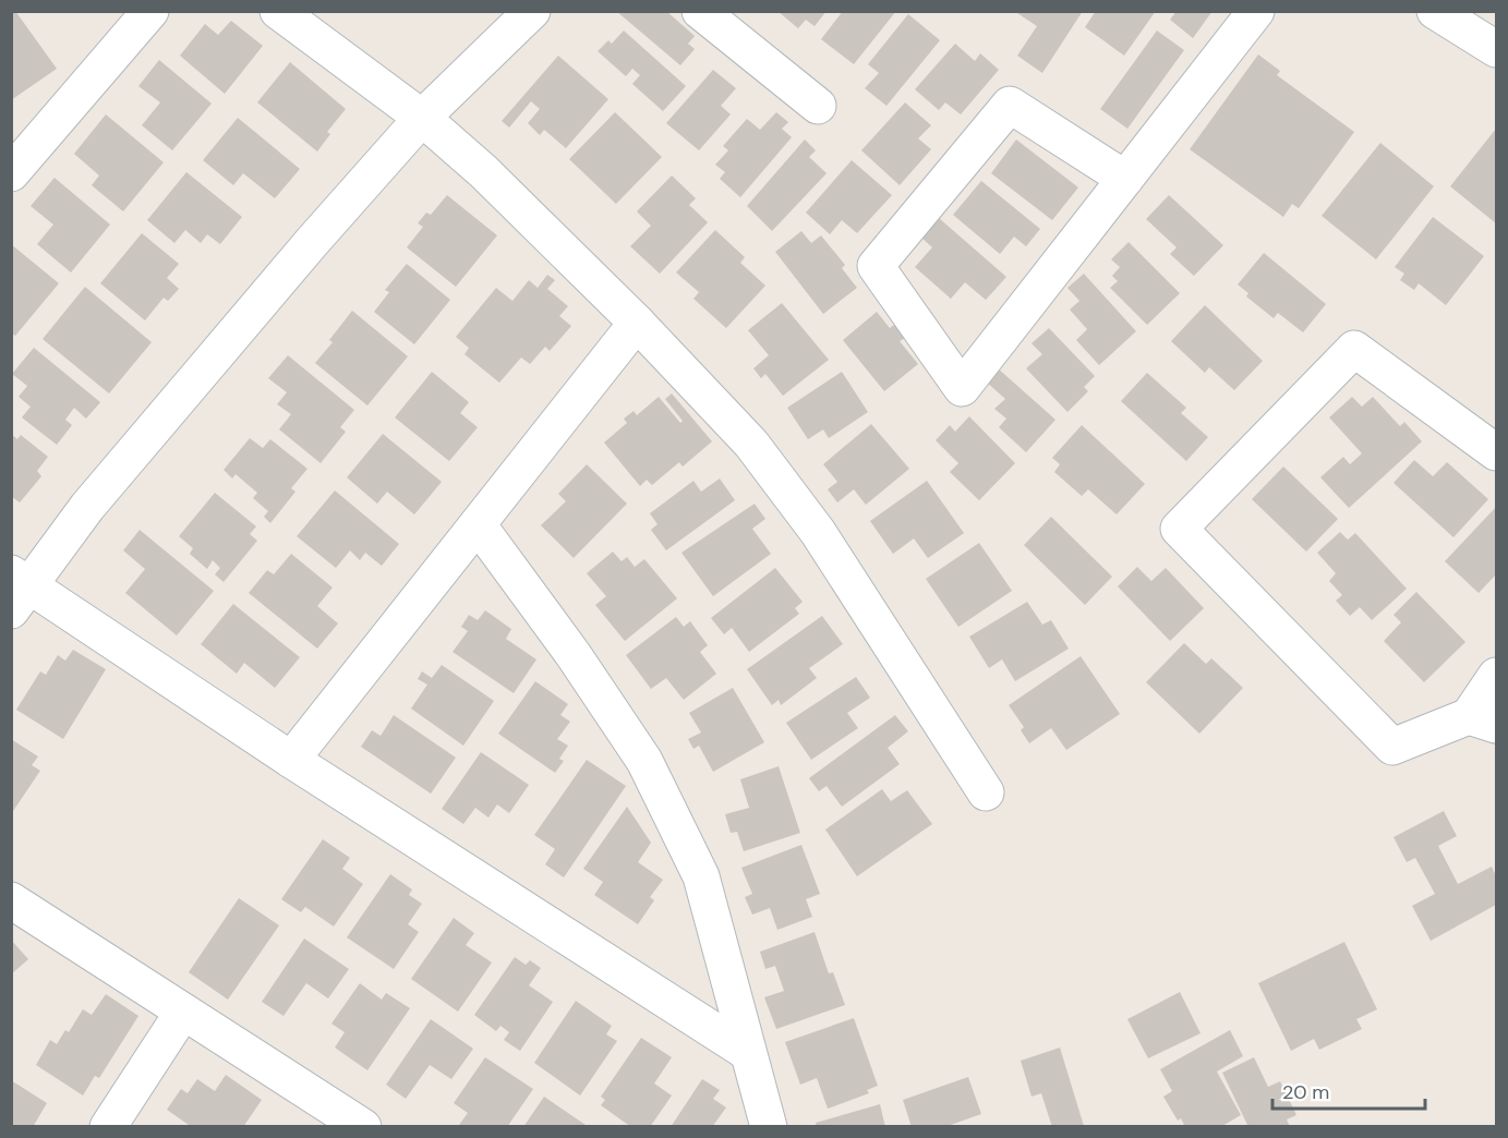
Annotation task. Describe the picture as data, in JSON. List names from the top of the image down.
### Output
{
  "scale_bar": "20 m"
}
